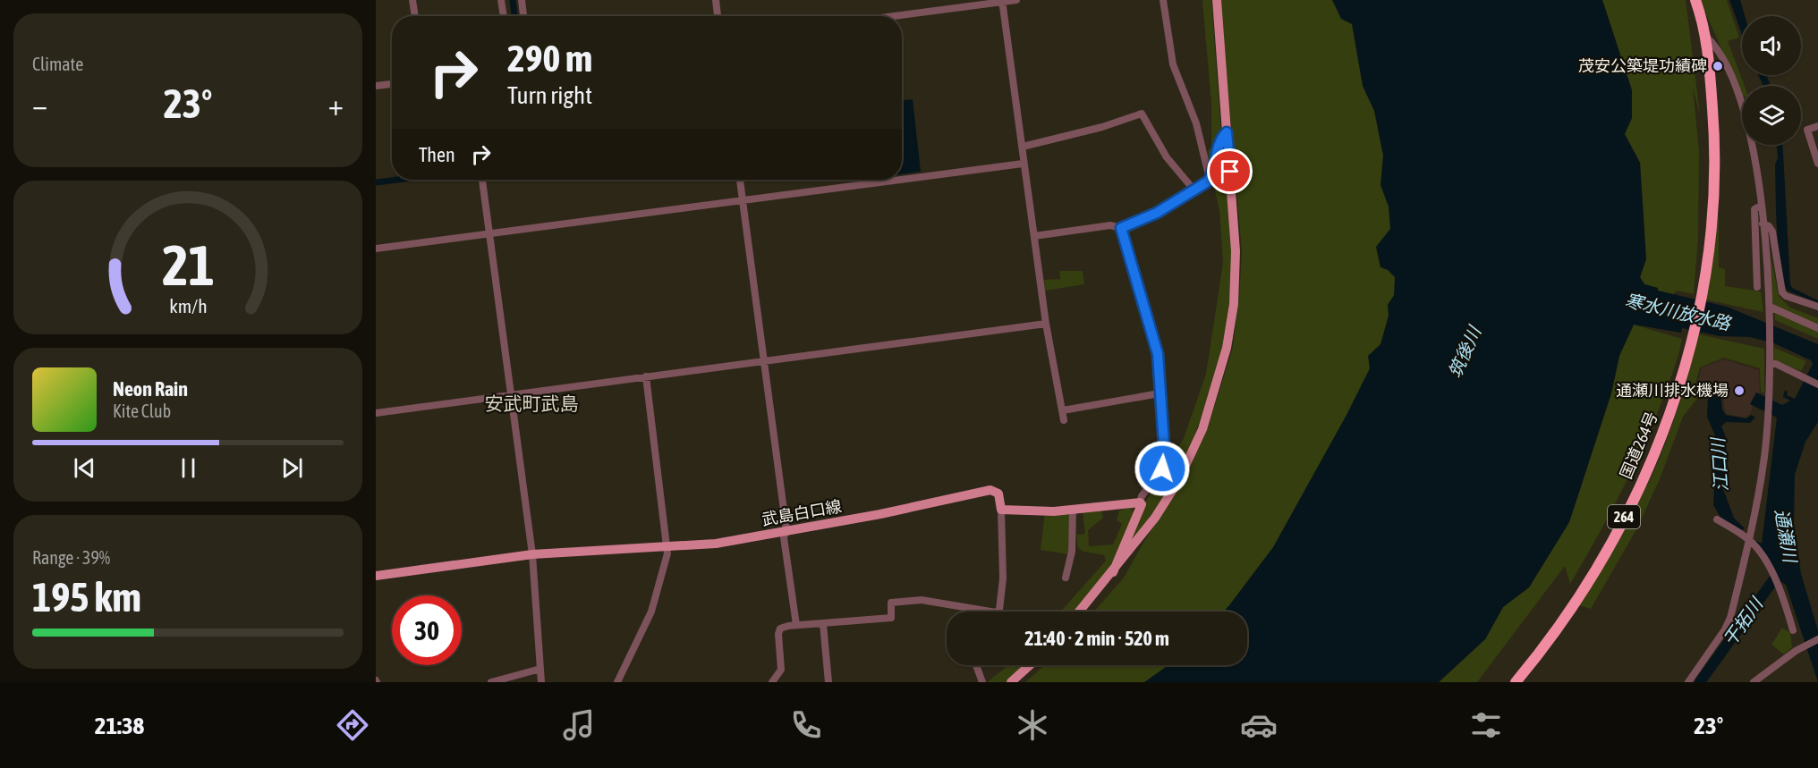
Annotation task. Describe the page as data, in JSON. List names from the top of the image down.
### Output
{
  "streets": {
    "highway": ["国道264号", "264"],
    "main road": ["武島白口線"]
  },
  "districts": ["安武町武島"],
  "water": [
    "寒水川放水路",
    "筑後川",
    "江口川",
    "通瀬川",
    "干拓川"
  ],
  "places": ["茂安公築堤功績碑", "通瀬川排水機場"],
  "page": {
    "tile": [
      "Climate",
      ["Range · 39%", "195 km"]
    ],
    "turn": ["290 m", "Turn right"],
    "heat": ["−", "23°", "+"],
    "then": "Then",
    "song": ["Neon Rain", "Kite Club"],
    "limit": "30",
    "trip": "21:40 · 2 min · 520 m",
    "tabs": ["21:38", "23°"],
    "gauge": ["21", "km/h"]
  }
}
